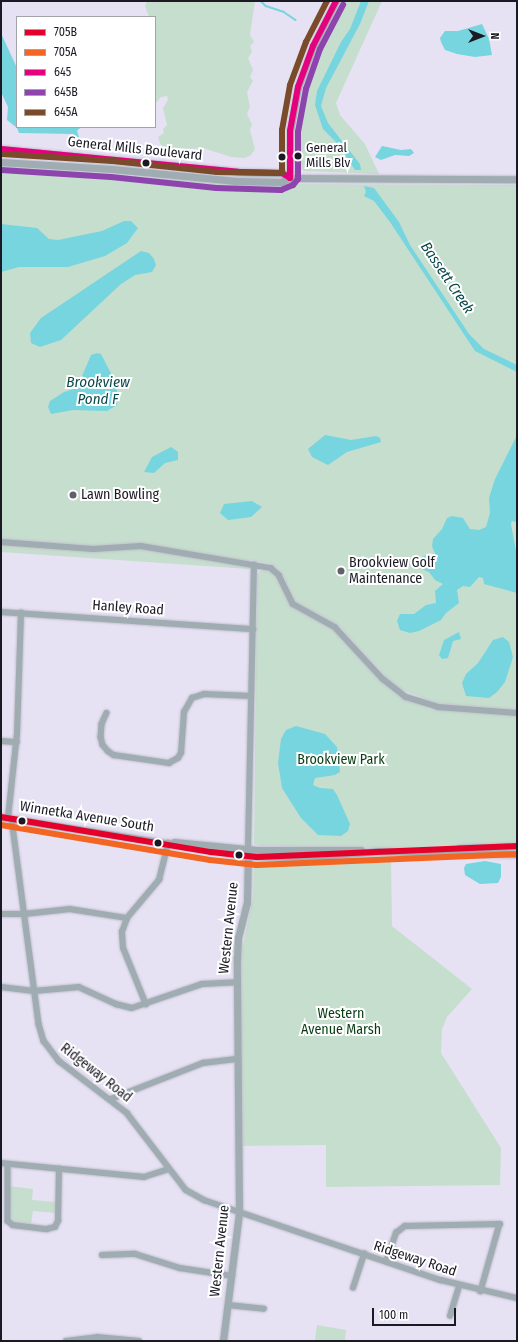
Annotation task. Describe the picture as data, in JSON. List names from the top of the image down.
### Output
{
  "streets": {
    "street": [
      "General Mills Boulevard",
      "Hanley Road",
      "Winnetka Avenue South",
      "Western Avenue",
      "Ridgeway Road"
    ]
  },
  "crossings": [
    ["Hanley Road", "Western Avenue"],
    ["Hanley Road", "Ridgeway Road"],
    ["Winnetka Avenue South", "Western Avenue"],
    ["Winnetka Avenue South", "Ridgeway Road"],
    ["Western Avenue", "Ridgeway Road"]
  ],
  "water": ["Bassett Creek", "Brookview Pond F"],
  "parks": ["Brookview Park", "Western Avenue Marsh"],
  "places": ["General Mills Blv", "Lawn Bowling", "Brookview Golf Maintenance"],
  "lines": [
    "transit line 645",
    "transit line 645A",
    "transit line 645B",
    "transit line 705B",
    "transit line 705A"
  ],
  "legend": [
    "705B",
    "705A",
    "645",
    "645B",
    "645A"
  ],
  "scale_bar": "100 m",
  "north": "right"
}
